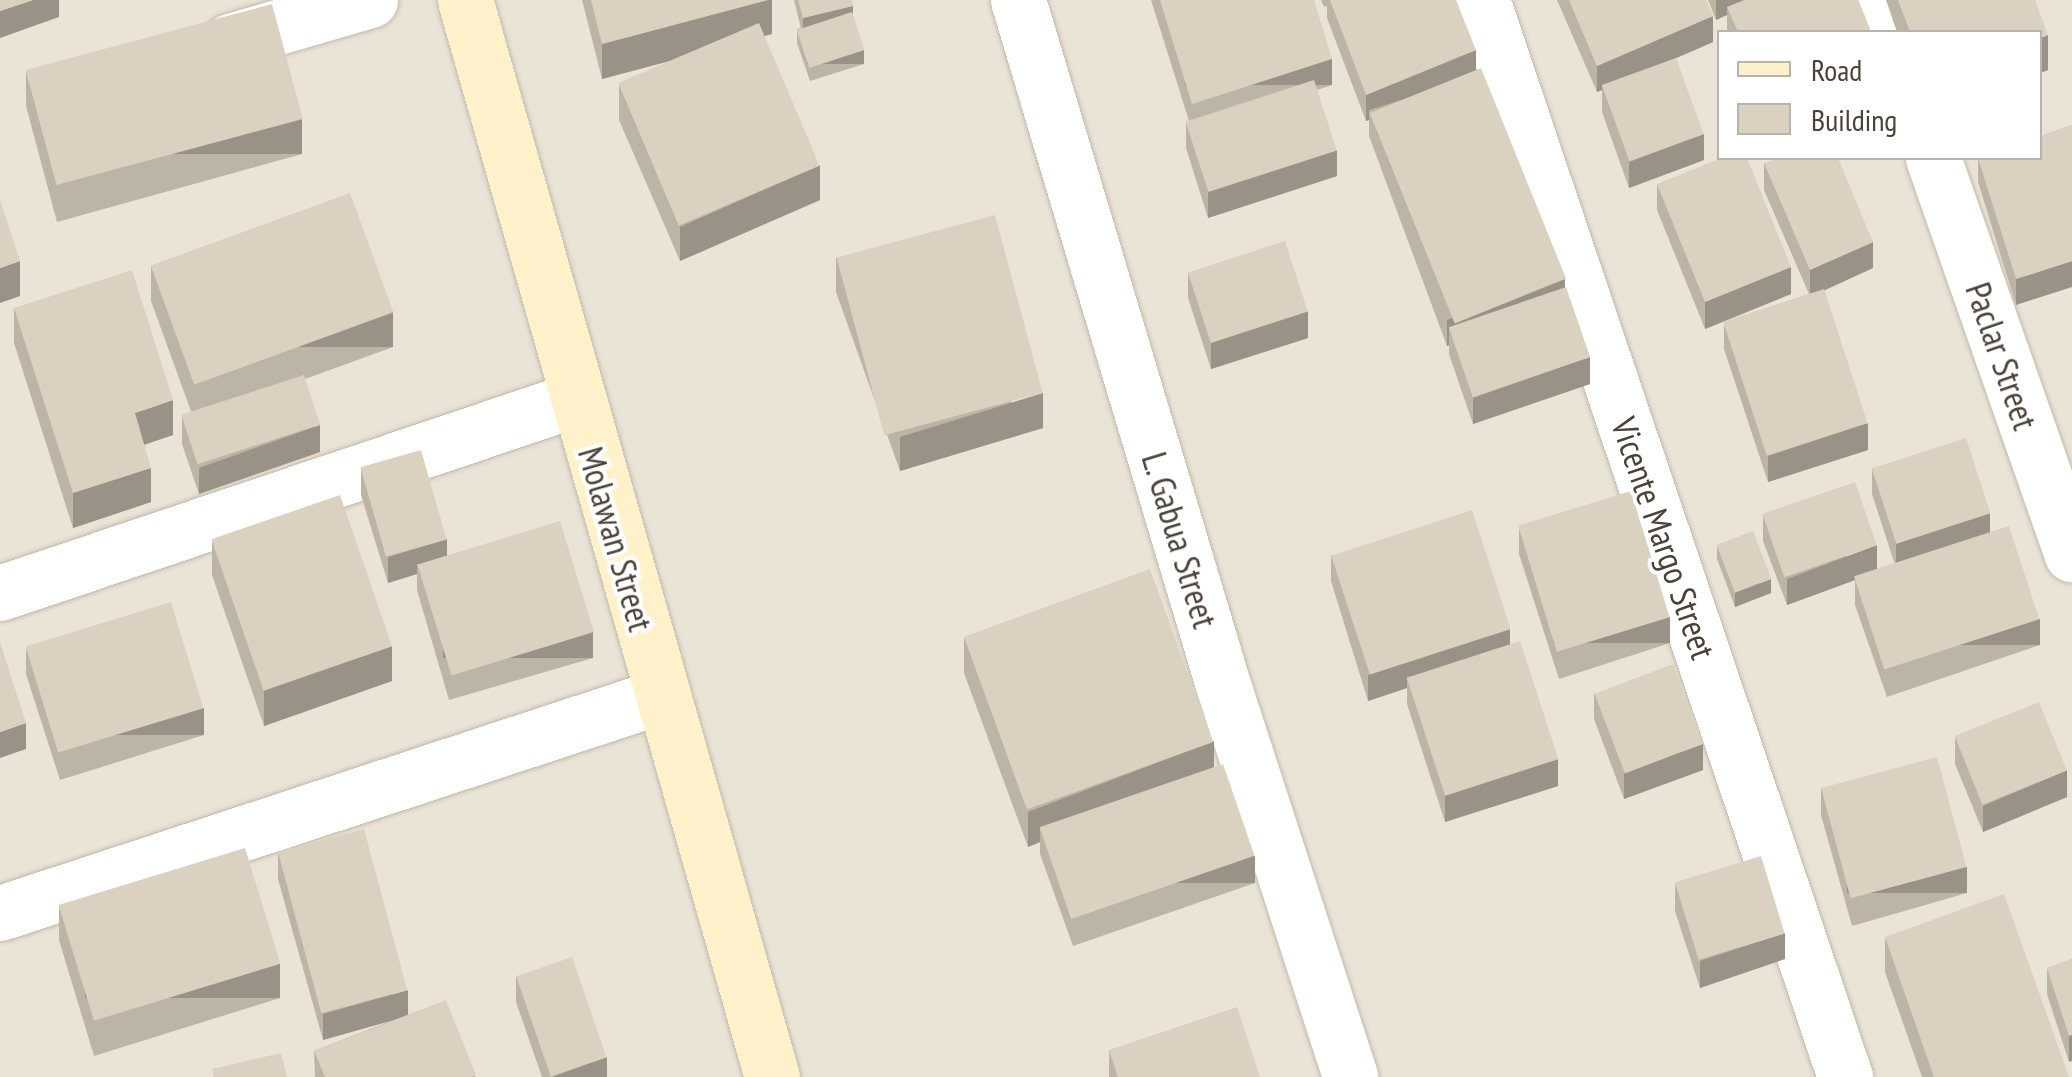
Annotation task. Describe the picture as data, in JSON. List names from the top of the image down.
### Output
{
  "streets": {
    "street": [
      "Paclar Street",
      "Vicente Margo Street",
      "Molawan Street",
      "L. Gabua Street"
    ]
  },
  "legend": ["Road", "Building"]
}
